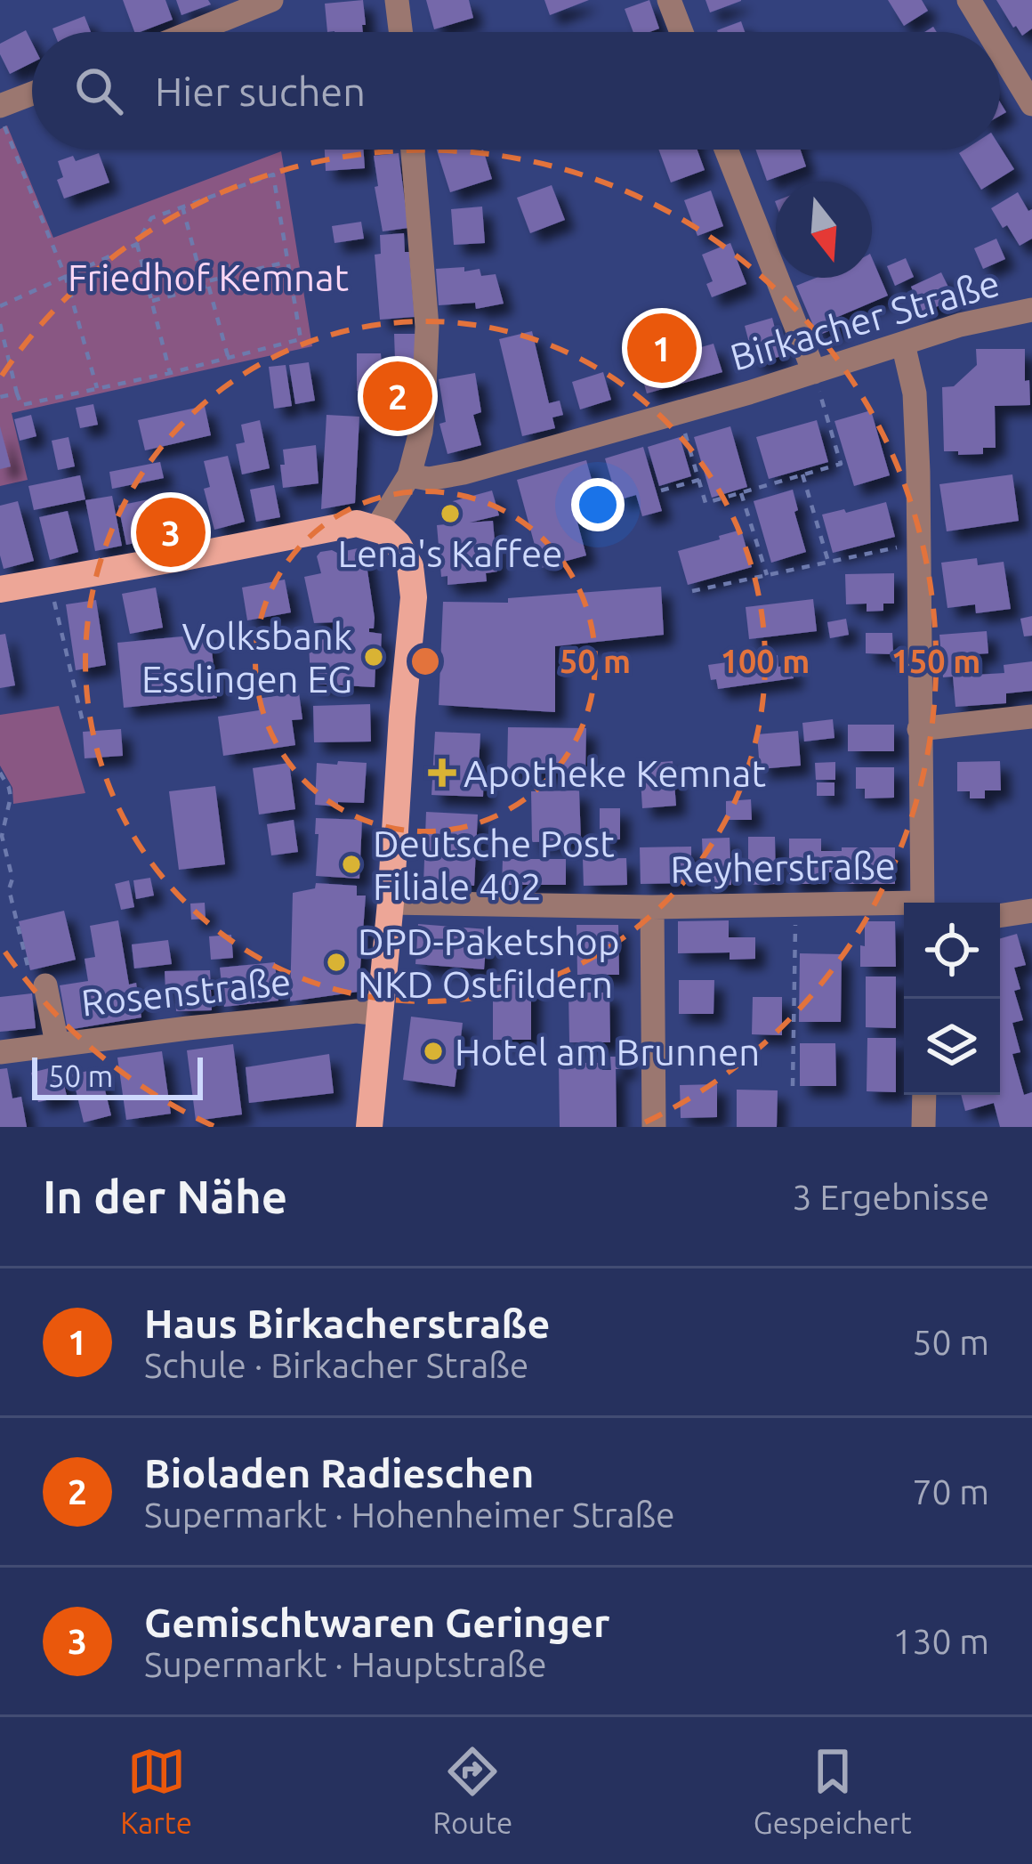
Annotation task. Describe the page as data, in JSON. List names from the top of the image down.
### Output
{
  "streets": {
    "street": ["Birkacher Straße", "Reyherstraße", "Rosenstraße"]
  },
  "parks": ["Friedhof Kemnat"],
  "places": {
    "other": [
      "Lena's Kaffee",
      "Volksbank Esslingen EG",
      "Deutsche Post Filiale 402",
      "DPD-Paketshop NKD Ostfildern",
      "Hotel am Brunnen"
    ],
    "health": ["Apotheke Kemnat"]
  },
  "scale_bar": "50 m",
  "north": "bottom",
  "page": {
    "search": "Hier suchen",
    "pins": ["1", "2", "3"],
    "scale": "50 m",
    "heading": ["In der Nähe", "3 Ergebnisse"],
    "list": [
      {
        "mark": "1",
        "name": "Haus Birkacherstraße",
        "note": "Schule · Birkacher Straße",
        "value": "50 m"
      },
      {
        "mark": "2",
        "name": "Bioladen Radieschen",
        "note": "Supermarkt · Hohenheimer Straße",
        "value": "70 m"
      },
      {
        "mark": "3",
        "name": "Gemischtwaren Geringer",
        "note": "Supermarkt · Hauptstraße",
        "value": "130 m"
      }
    ],
    "nav": ["Karte", "Route", "Gespeichert"]
  },
  "rings": ["50 m", "100 m", "150 m"]
}
